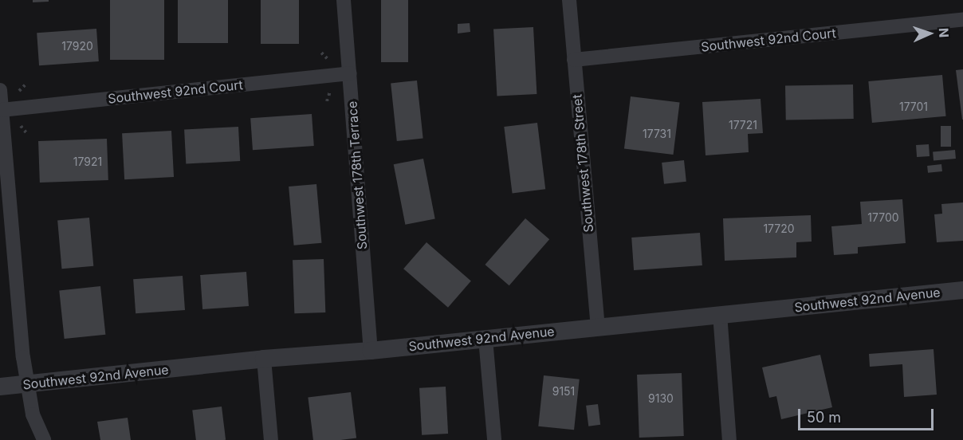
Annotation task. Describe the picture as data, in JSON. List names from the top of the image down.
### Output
{
  "streets": {
    "street": [
      "Southwest 92nd Court",
      "Southwest 178th Street",
      "Southwest 178th Terrace",
      "Southwest 92nd Avenue"
    ]
  },
  "crossings": [
    ["Southwest 92nd Court", "Southwest 178th Street"],
    ["Southwest 92nd Court", "Southwest 178th Terrace"],
    ["Southwest 178th Street", "Southwest 92nd Avenue"],
    ["Southwest 178th Terrace", "Southwest 92nd Avenue"]
  ],
  "house_numbers": [
    "17920",
    "17701",
    "17721",
    "17731",
    "17921",
    "17700",
    "17720",
    "9151",
    "9130"
  ],
  "scale_bar": "50 m",
  "north": "right"
}
